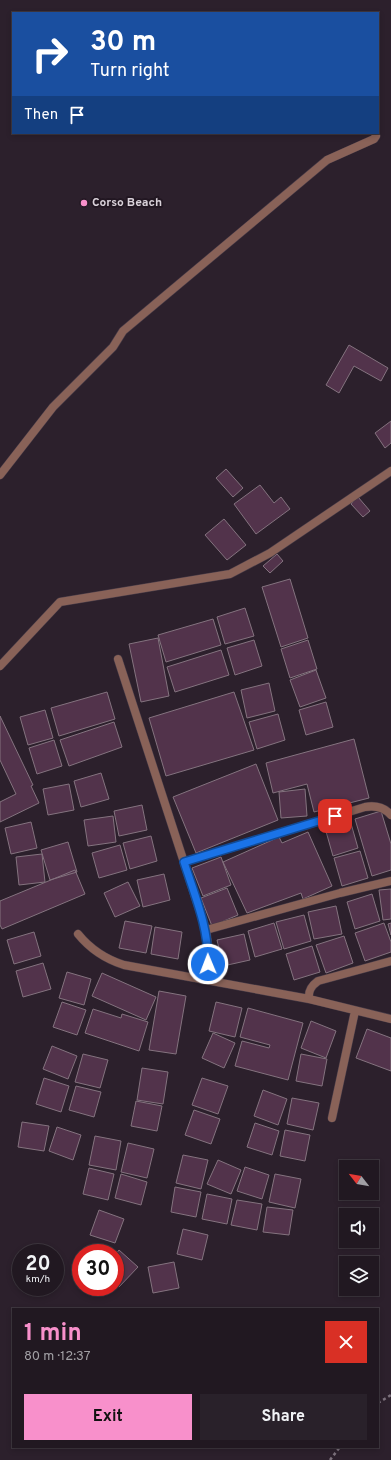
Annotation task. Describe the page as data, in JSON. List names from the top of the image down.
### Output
{
  "places": ["Corso Beach"],
  "north": "top left",
  "page": {
    "turn": ["30 m", "Turn right"],
    "then": "Then",
    "speed": "20 km/h",
    "limit": "30",
    "heading": ["1 min", "80 m · 12:37"],
    "buttons": ["Exit", "Share"]
  }
}
